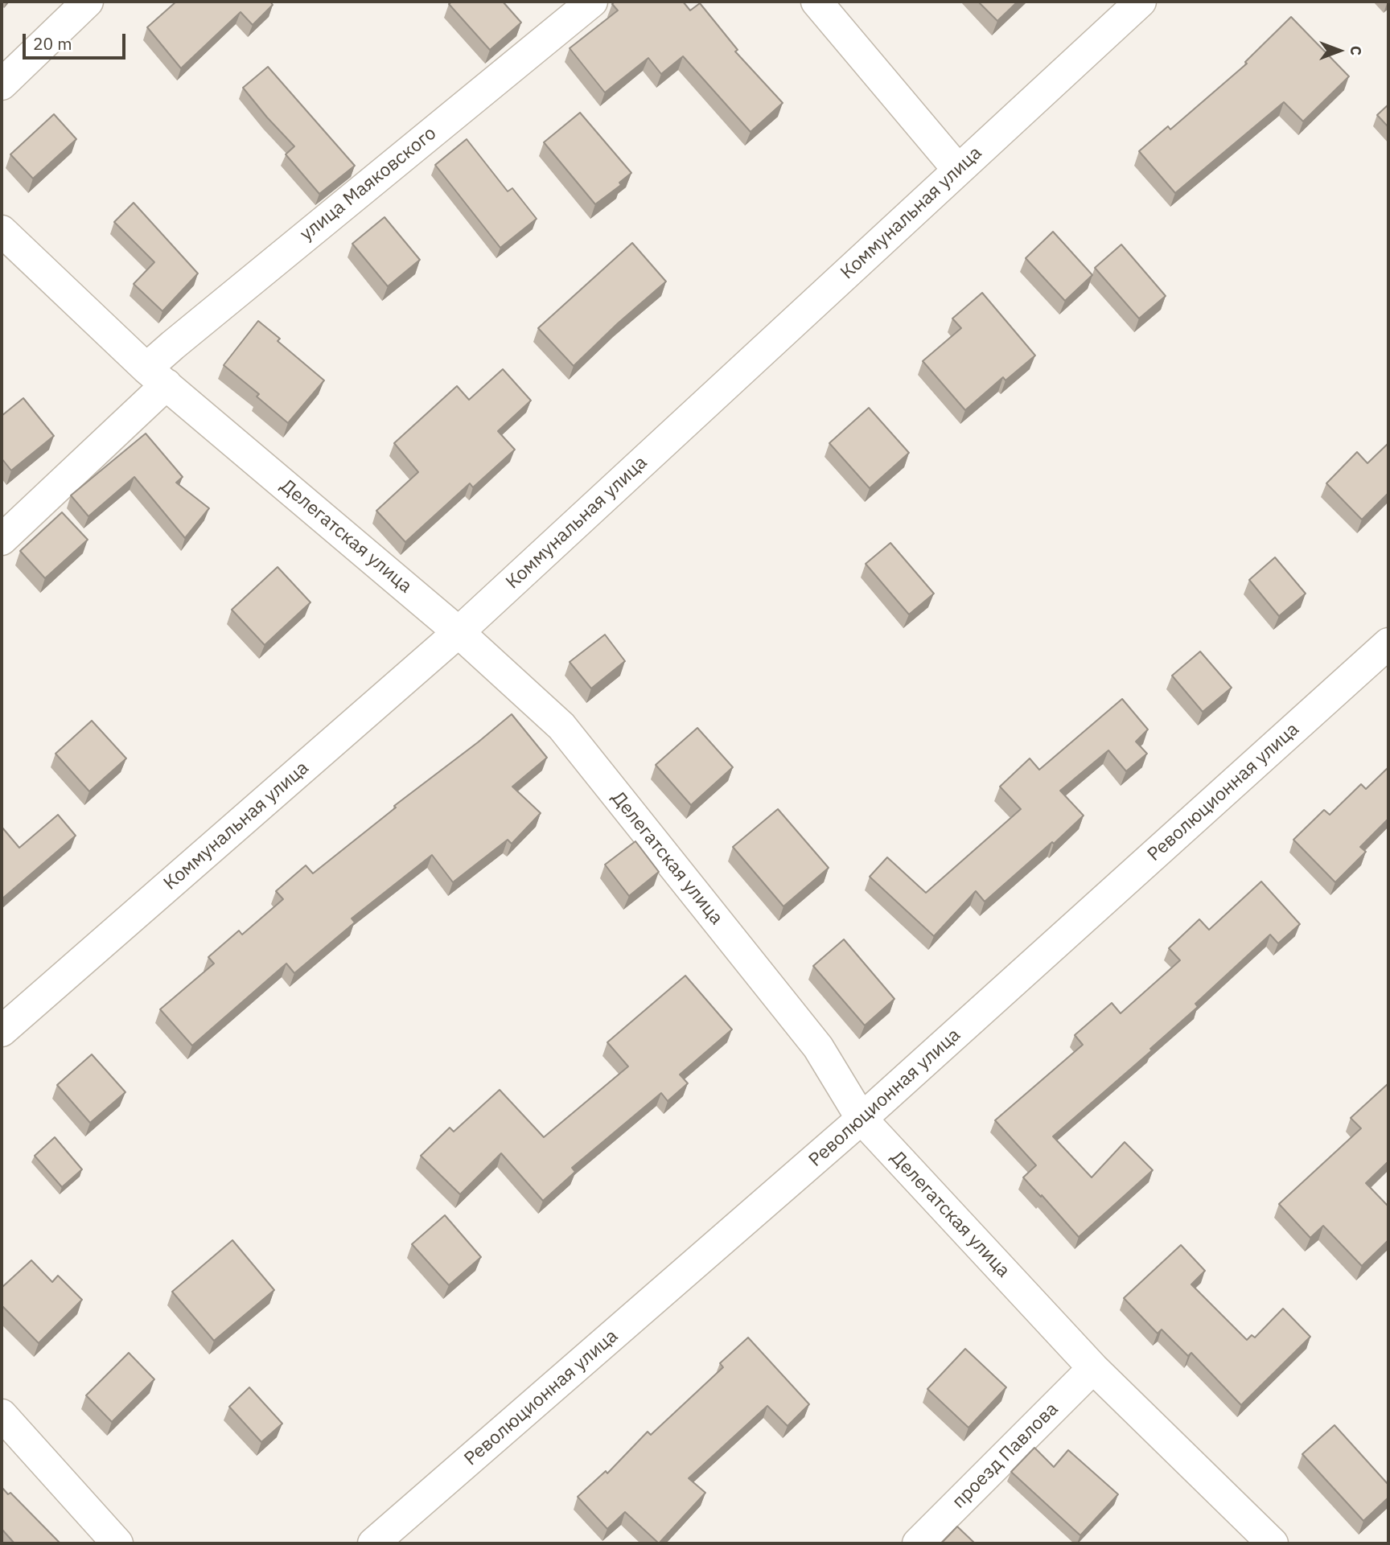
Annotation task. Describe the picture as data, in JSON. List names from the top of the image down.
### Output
{
  "streets": {
    "street": [
      "улица Маяковского",
      "Коммунальная улица",
      "Делегатская улица",
      "Революционная улица",
      "проезд Павлова"
    ]
  },
  "crossings": [
    ["улица Маяковского", "Делегатская улица"],
    ["Коммунальная улица", "Делегатская улица"],
    ["Делегатская улица", "Революционная улица"],
    ["Делегатская улица", "проезд Павлова"]
  ],
  "scale_bar": "20 m",
  "north": "right"
}
